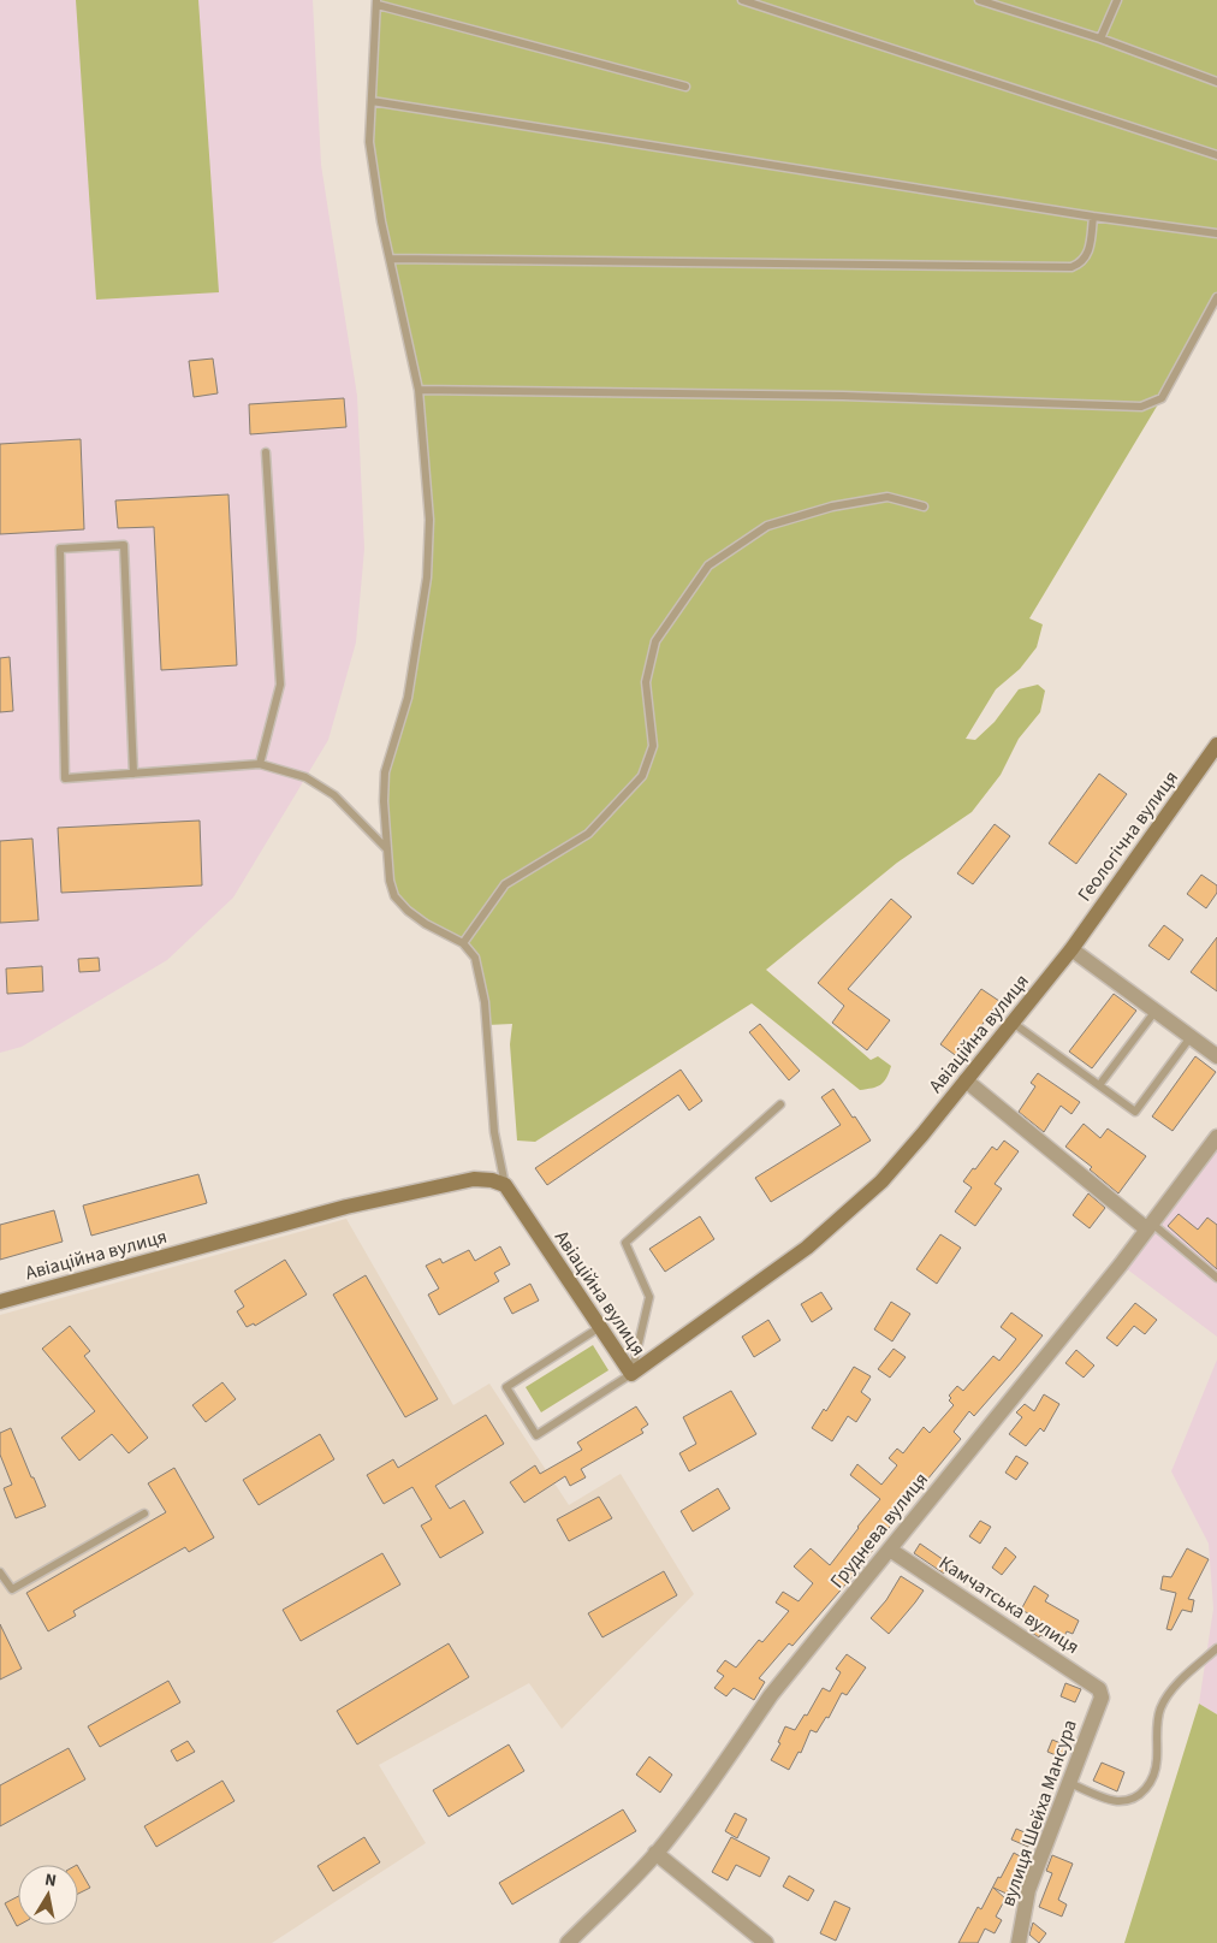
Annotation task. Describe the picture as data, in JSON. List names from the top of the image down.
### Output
{
  "streets": {
    "street": [
      "Геологічна вулиця",
      "Авіаційна вулиця",
      "Груднева вулиця",
      "Камчатська вулиця",
      "вулиця Шейха Мансура"
    ]
  },
  "crossings": [
    ["Геологічна вулиця", "Авіаційна вулиця"],
    ["Груднева вулиця", "Камчатська вулиця"],
    ["Камчатська вулиця", "вулиця Шейха Мансура"]
  ],
  "north": "top"
}
